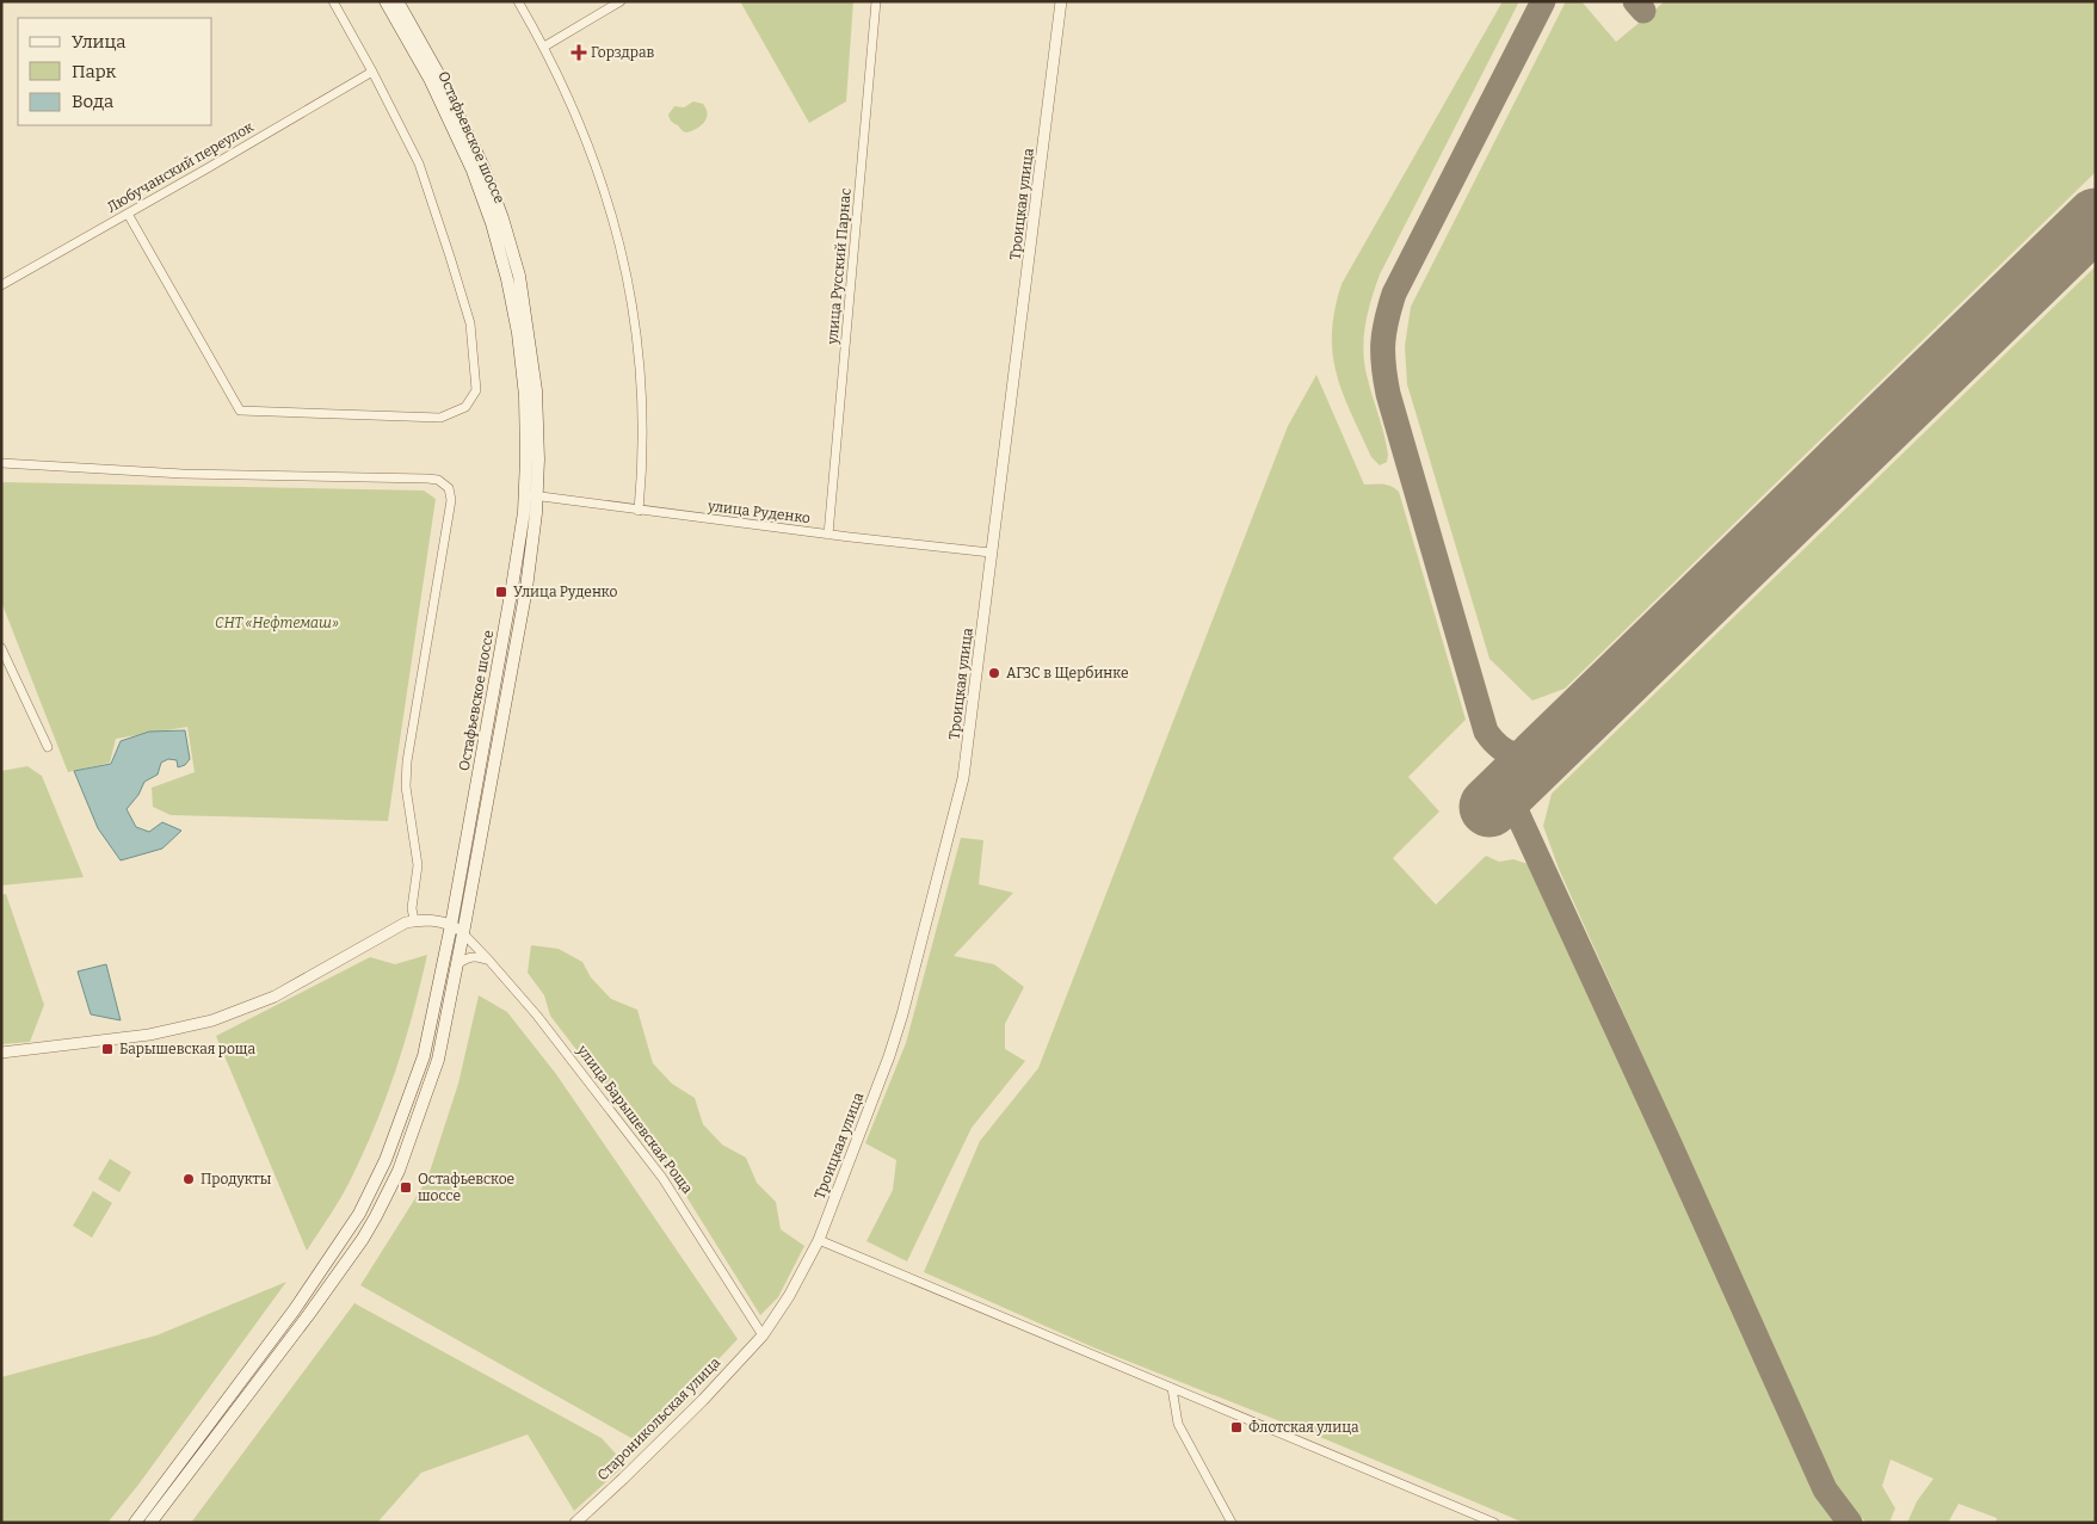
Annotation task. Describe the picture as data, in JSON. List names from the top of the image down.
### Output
{
  "streets": {
    "main road": ["Остафьевское шоссе"],
    "street": [
      "Любучанский переулок",
      "Троицкая улица",
      "улица Русский Парнас",
      "улица Руденко",
      "улица Барышевская Роща",
      "Староникольская улица"
    ]
  },
  "crossings": [
    ["Остафьевское шоссе", "улица Руденко"],
    ["Остафьевское шоссе", "улица Барышевская Роща"],
    ["Троицкая улица", "улица Руденко"],
    ["Троицкая улица", "улица Барышевская Роща"],
    ["Троицкая улица", "Староникольская улица"],
    ["улица Русский Парнас", "улица Руденко"],
    ["улица Барышевская Роща", "Староникольская улица"]
  ],
  "parks": ["СНТ «Нефтемаш»"],
  "places": {
    "health": ["Горздрав"],
    "transit": [
      "Улица Руденко",
      "Барышевская роща",
      "Остафьевское шоссе",
      "Флотская улица"
    ],
    "other": ["АГЗС в Щербинке", "Продукты"]
  },
  "legend": ["Улица", "Парк", "Вода"]
}
